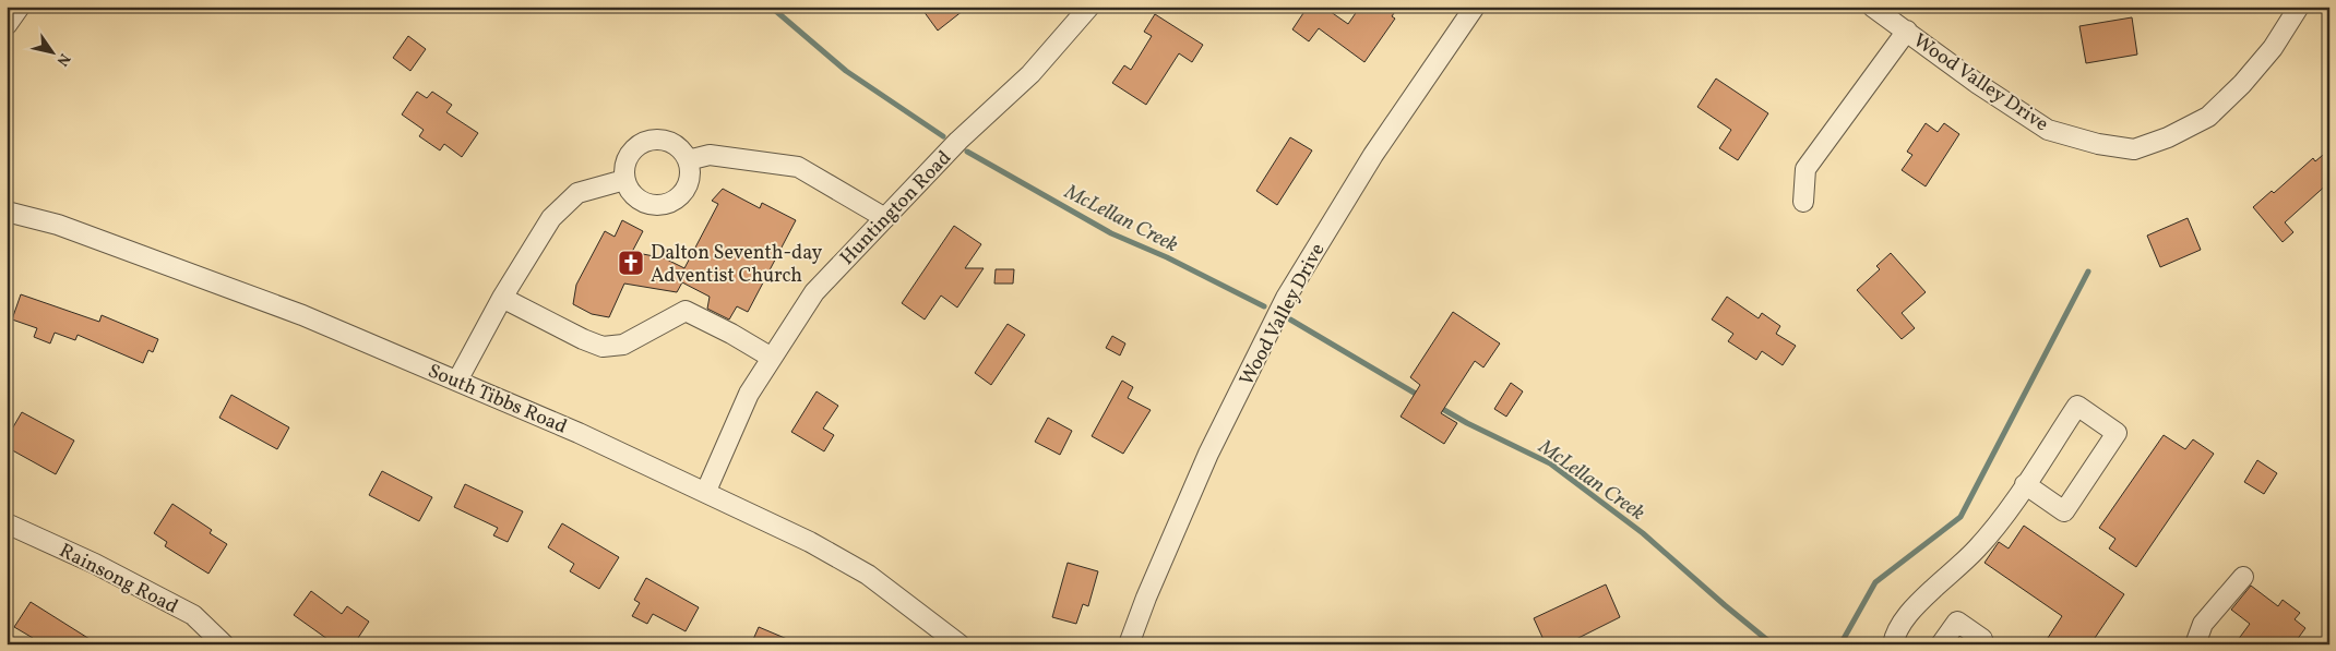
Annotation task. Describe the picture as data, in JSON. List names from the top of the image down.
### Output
{
  "streets": {
    "street": [
      "Wood Valley Drive",
      "Huntington Road",
      "South Tibbs Road",
      "Rainsong Road"
    ]
  },
  "crossings": [
    ["Huntington Road", "South Tibbs Road"]
  ],
  "water": ["McLellan Creek"],
  "places": {
    "church": ["Dalton Seventh-day Adventist Church"]
  },
  "north": "bottom right"
}
